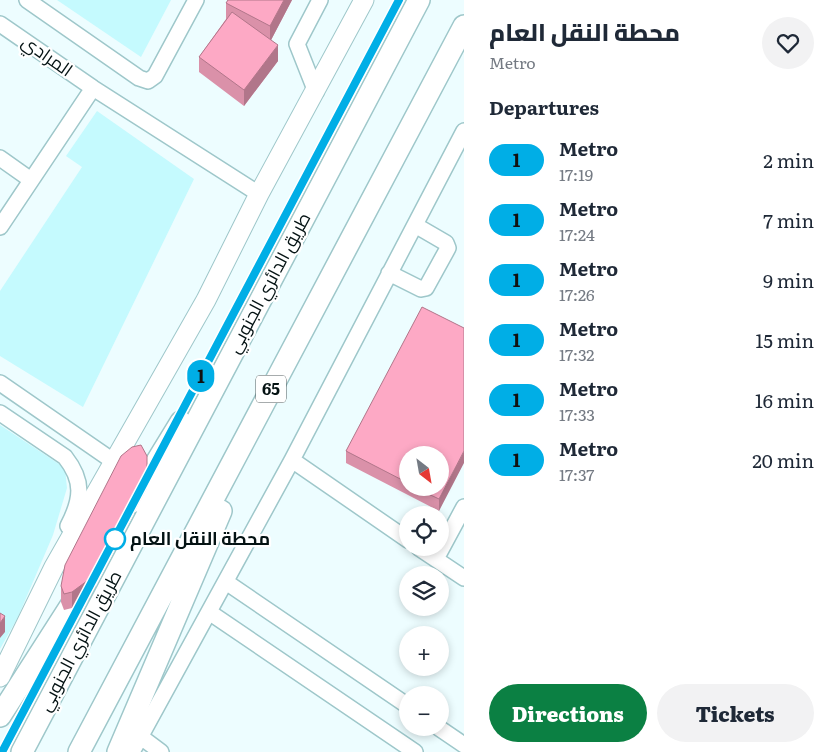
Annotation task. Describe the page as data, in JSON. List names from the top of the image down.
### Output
{
  "streets": {
    "highway": ["طريق الدائري الجنوبي", "65"],
    "street": ["المرادي"]
  },
  "places": ["محطة النقل العام"],
  "lines": ["metro line 1"],
  "north": "bottom right",
  "page": {
    "on_map": "1",
    "heading": [
      ["محطة النقل العام", "Metro"],
      "Departures"
    ],
    "list": [
      {
        "mark": "1",
        "name": "Metro",
        "note": "17:19",
        "value": "2 min"
      },
      {
        "mark": "1",
        "name": "Metro",
        "note": "17:24",
        "value": "7 min"
      },
      {
        "mark": "1",
        "name": "Metro",
        "note": "17:26",
        "value": "9 min"
      },
      {
        "mark": "1",
        "name": "Metro",
        "note": "17:32",
        "value": "15 min"
      },
      {
        "mark": "1",
        "name": "Metro",
        "note": "17:33",
        "value": "16 min"
      },
      {
        "mark": "1",
        "name": "Metro",
        "note": "17:37",
        "value": "20 min"
      }
    ],
    "map_buttons": ["+", "−"],
    "buttons": ["Directions", "Tickets"]
  }
}
